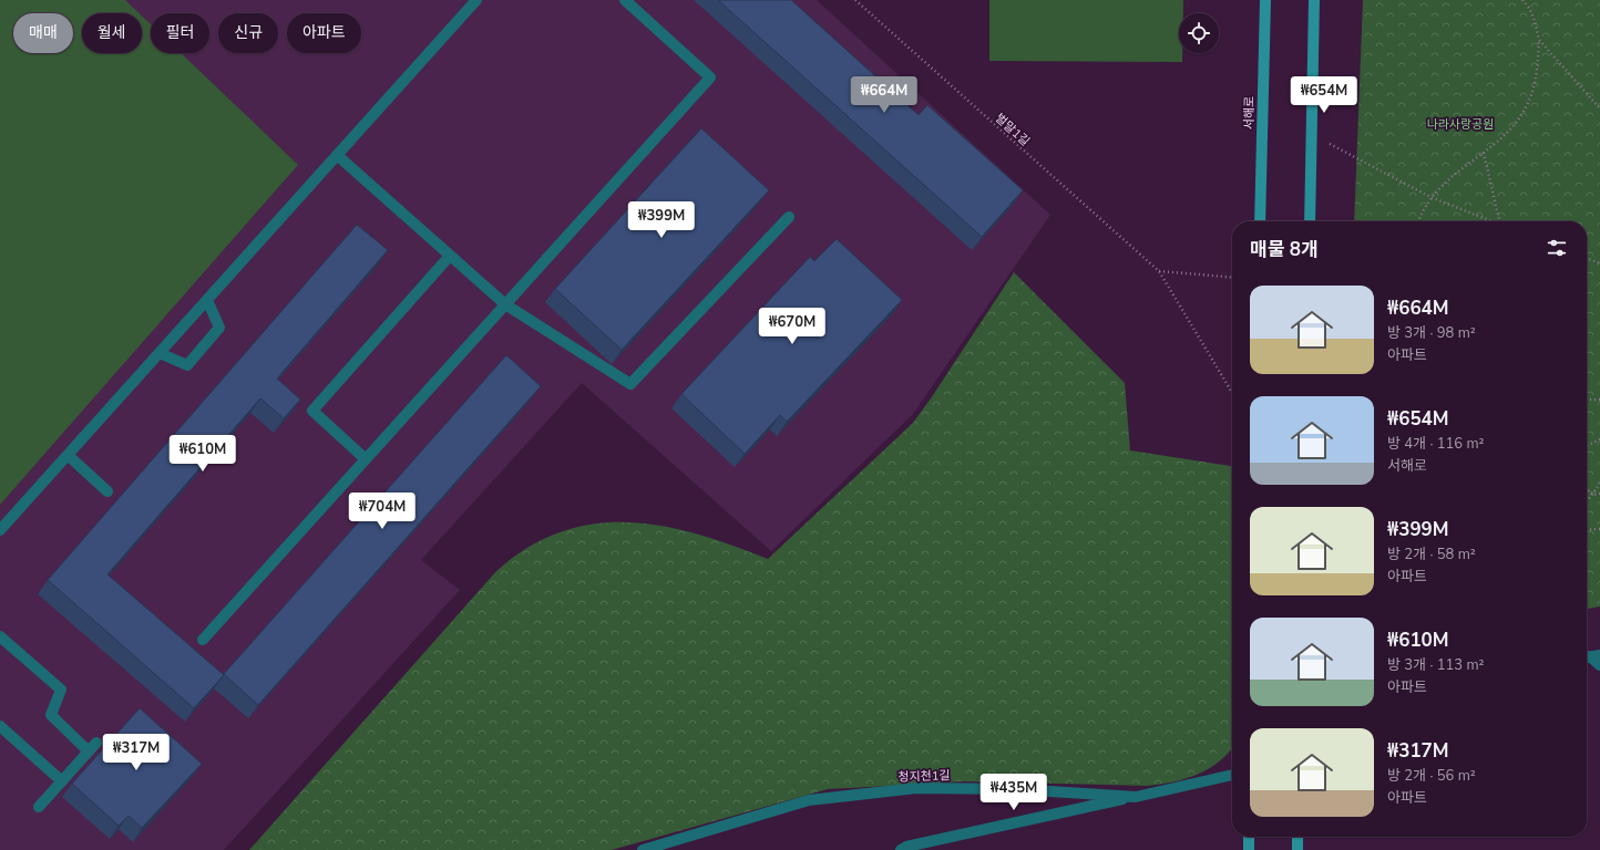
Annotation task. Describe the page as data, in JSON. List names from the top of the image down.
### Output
{
  "streets": {
    "main road": ["서해로"],
    "street": ["청지천1길"],
    "path": ["벌말1길"]
  },
  "parks": ["나라사랑공원"],
  "page": {
    "chip": [
      "매매",
      "월세",
      "필터",
      "신규",
      "아파트"
    ],
    "price": [
      "₩664M",
      "₩654M",
      "₩399M",
      "₩670M",
      "₩610M",
      "₩704M",
      "₩317M",
      "₩435M"
    ],
    "heading": "매물 8개",
    "list": [
      {
        "name": "₩664M",
        "note": "방 3개 · 98 m² · 아파트"
      },
      {
        "name": "₩654M",
        "note": "방 4개 · 116 m² · 서해로"
      },
      {
        "name": "₩399M",
        "note": "방 2개 · 58 m² · 아파트"
      },
      {
        "name": "₩610M",
        "note": "방 3개 · 113 m² · 아파트"
      },
      {
        "name": "₩317M",
        "note": "방 2개 · 56 m² · 아파트"
      }
    ]
  }
}
